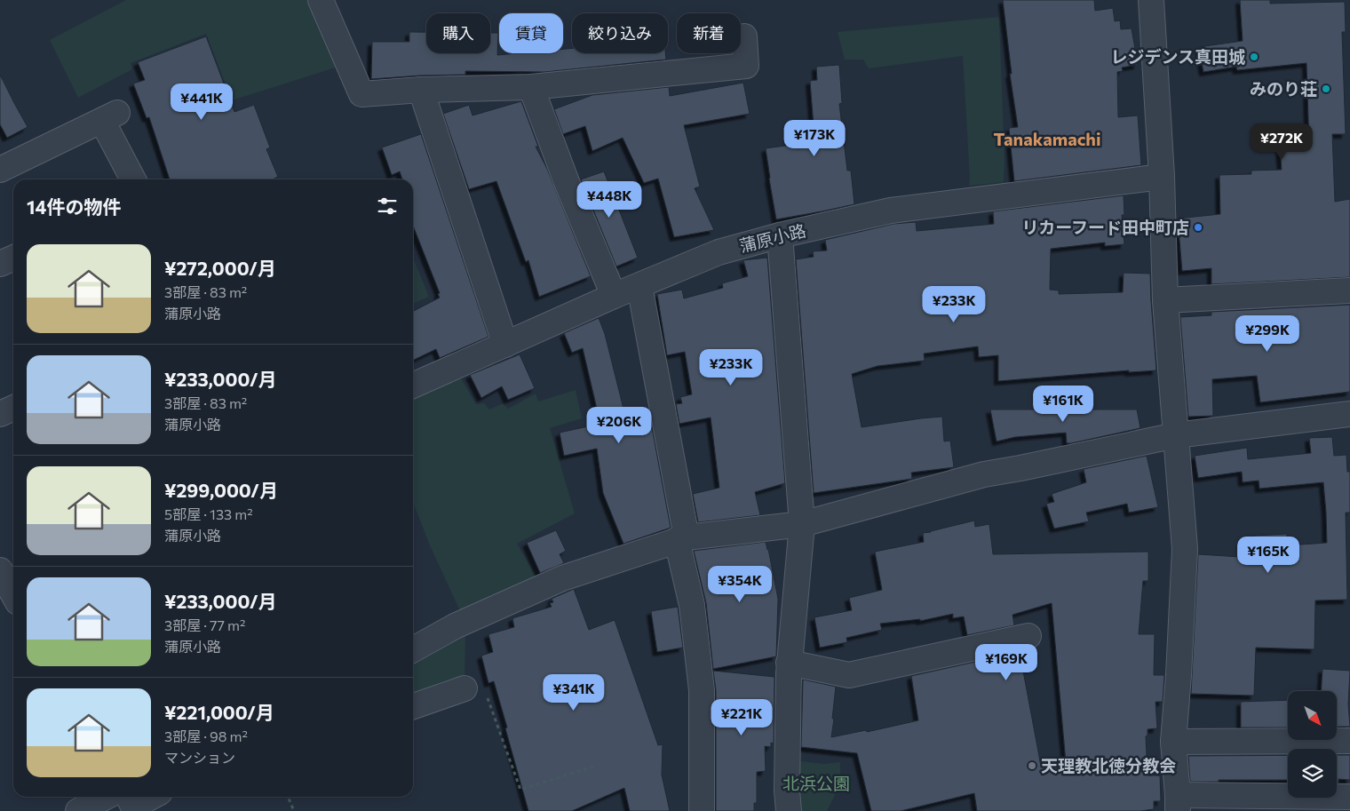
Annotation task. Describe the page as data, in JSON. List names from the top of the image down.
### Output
{
  "streets": {
    "street": ["蒲原小路"]
  },
  "districts": ["Tanakamachi"],
  "parks": ["北浜公園"],
  "places": [
    "レジデンス真田城",
    "みのり荘",
    "リカーフード田中町店",
    "天理教北徳分教会"
  ],
  "north": "bottom right",
  "page": {
    "chip": [
      "購入",
      "賃貸",
      "絞り込み",
      "新着"
    ],
    "price": [
      "¥441K",
      "¥173K",
      "¥272K",
      "¥448K",
      "¥233K",
      "¥299K",
      "¥233K",
      "¥161K",
      "¥206K",
      "¥165K",
      "¥354K",
      "¥169K",
      "¥341K",
      "¥221K"
    ],
    "heading": "14件の物件",
    "list": [
      {
        "name": "¥272,000/月",
        "note": "3部屋 · 83 m² · 蒲原小路"
      },
      {
        "name": "¥233,000/月",
        "note": "3部屋 · 83 m² · 蒲原小路"
      },
      {
        "name": "¥299,000/月",
        "note": "5部屋 · 133 m² · 蒲原小路"
      },
      {
        "name": "¥233,000/月",
        "note": "3部屋 · 77 m² · 蒲原小路"
      },
      {
        "name": "¥221,000/月",
        "note": "3部屋 · 98 m² · マンション"
      }
    ]
  }
}
